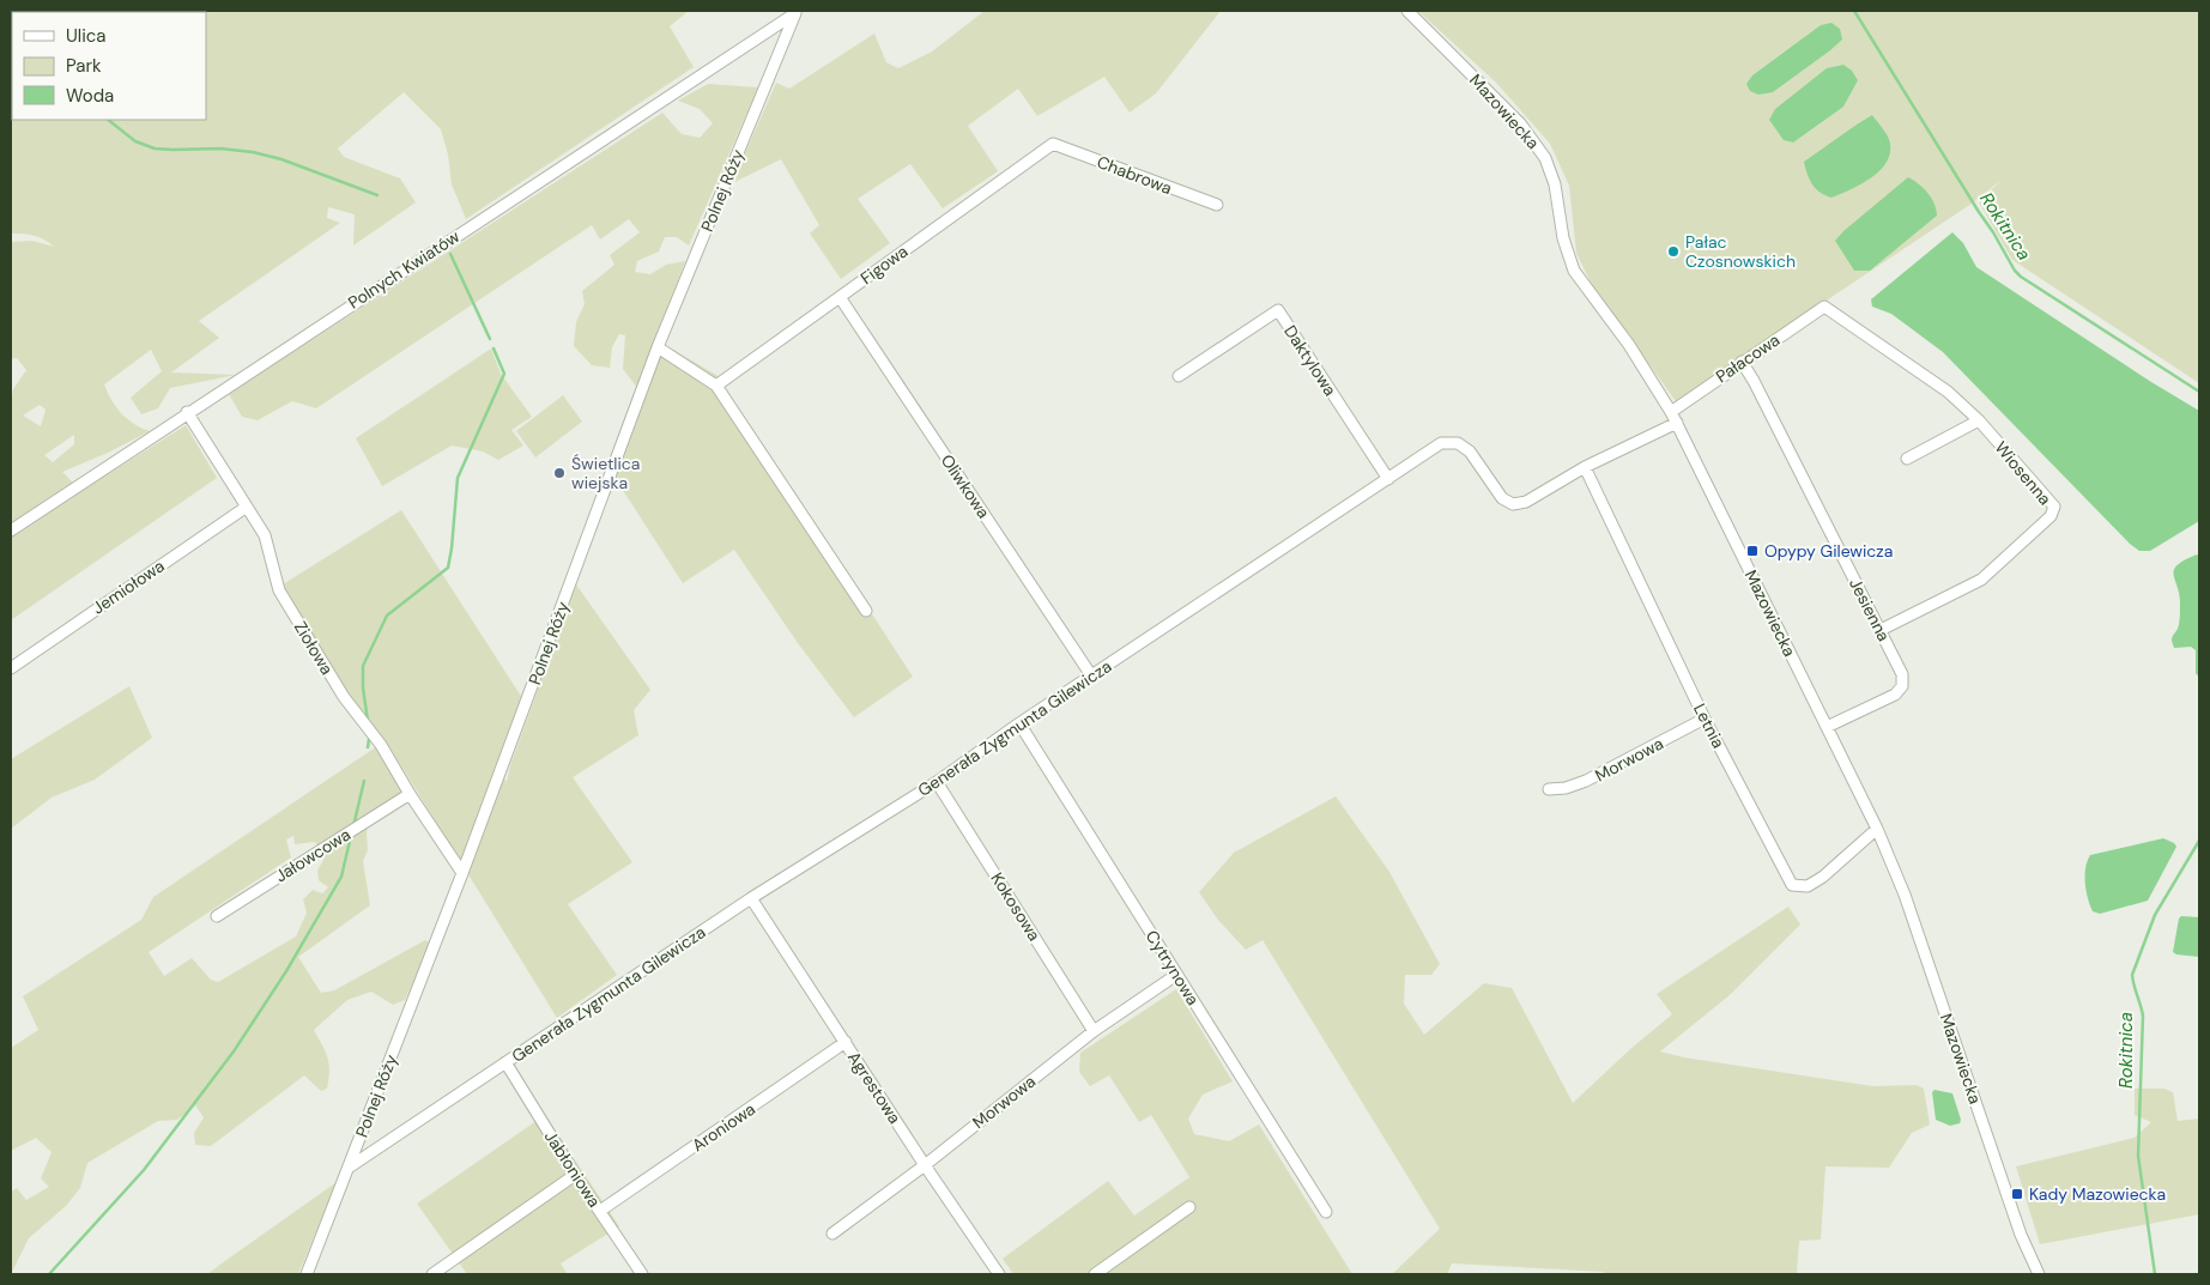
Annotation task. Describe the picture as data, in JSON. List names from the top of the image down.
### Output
{
  "streets": {
    "street": [
      "Mazowiecka",
      "Chabrowa",
      "Polnej Róży",
      "Figowa",
      "Polnych Kwiatów",
      "Pałacowa",
      "Daktylowa",
      "Wiosenna",
      "Oliwkowa",
      "Jemiołowa",
      "Jesienna",
      "Ziołowa",
      "Letnia",
      "Generała Zygmunta Gilewicza",
      "Morwowa",
      "Jałowcowa",
      "Kokosowa",
      "Cytrynowa",
      "Agrestowa",
      "Aroniowa",
      "Jabłoniowa"
    ]
  },
  "crossings": [
    ["Mazowiecka", "Pałacowa"],
    ["Mazowiecka", "Jesienna"],
    ["Mazowiecka", "Letnia"],
    ["Mazowiecka", "Generała Zygmunta Gilewicza"],
    ["Chabrowa", "Figowa"],
    ["Polnej Róży", "Polnych Kwiatów"],
    ["Polnej Róży", "Ziołowa"],
    ["Polnej Róży", "Generała Zygmunta Gilewicza"],
    ["Figowa", "Oliwkowa"],
    ["Polnych Kwiatów", "Ziołowa"],
    ["Pałacowa", "Wiosenna"],
    ["Pałacowa", "Jesienna"],
    ["Daktylowa", "Generała Zygmunta Gilewicza"],
    ["Wiosenna", "Jesienna"],
    ["Oliwkowa", "Generała Zygmunta Gilewicza"],
    ["Jemiołowa", "Ziołowa"],
    ["Ziołowa", "Jałowcowa"],
    ["Letnia", "Generała Zygmunta Gilewicza"],
    ["Letnia", "Morwowa"],
    ["Generała Zygmunta Gilewicza", "Kokosowa"],
    ["Generała Zygmunta Gilewicza", "Cytrynowa"],
    ["Generała Zygmunta Gilewicza", "Agrestowa"],
    ["Generała Zygmunta Gilewicza", "Jabłoniowa"],
    ["Morwowa", "Kokosowa"],
    ["Morwowa", "Cytrynowa"],
    ["Morwowa", "Agrestowa"],
    ["Agrestowa", "Aroniowa"],
    ["Aroniowa", "Jabłoniowa"]
  ],
  "water": ["Rokitnica"],
  "places": {
    "other": ["Pałac Czosnowskich", "Świetlica wiejska"],
    "transit": ["Opypy Gilewicza", "Kady Mazowiecka"]
  },
  "legend": ["Ulica", "Park", "Woda"]
}
